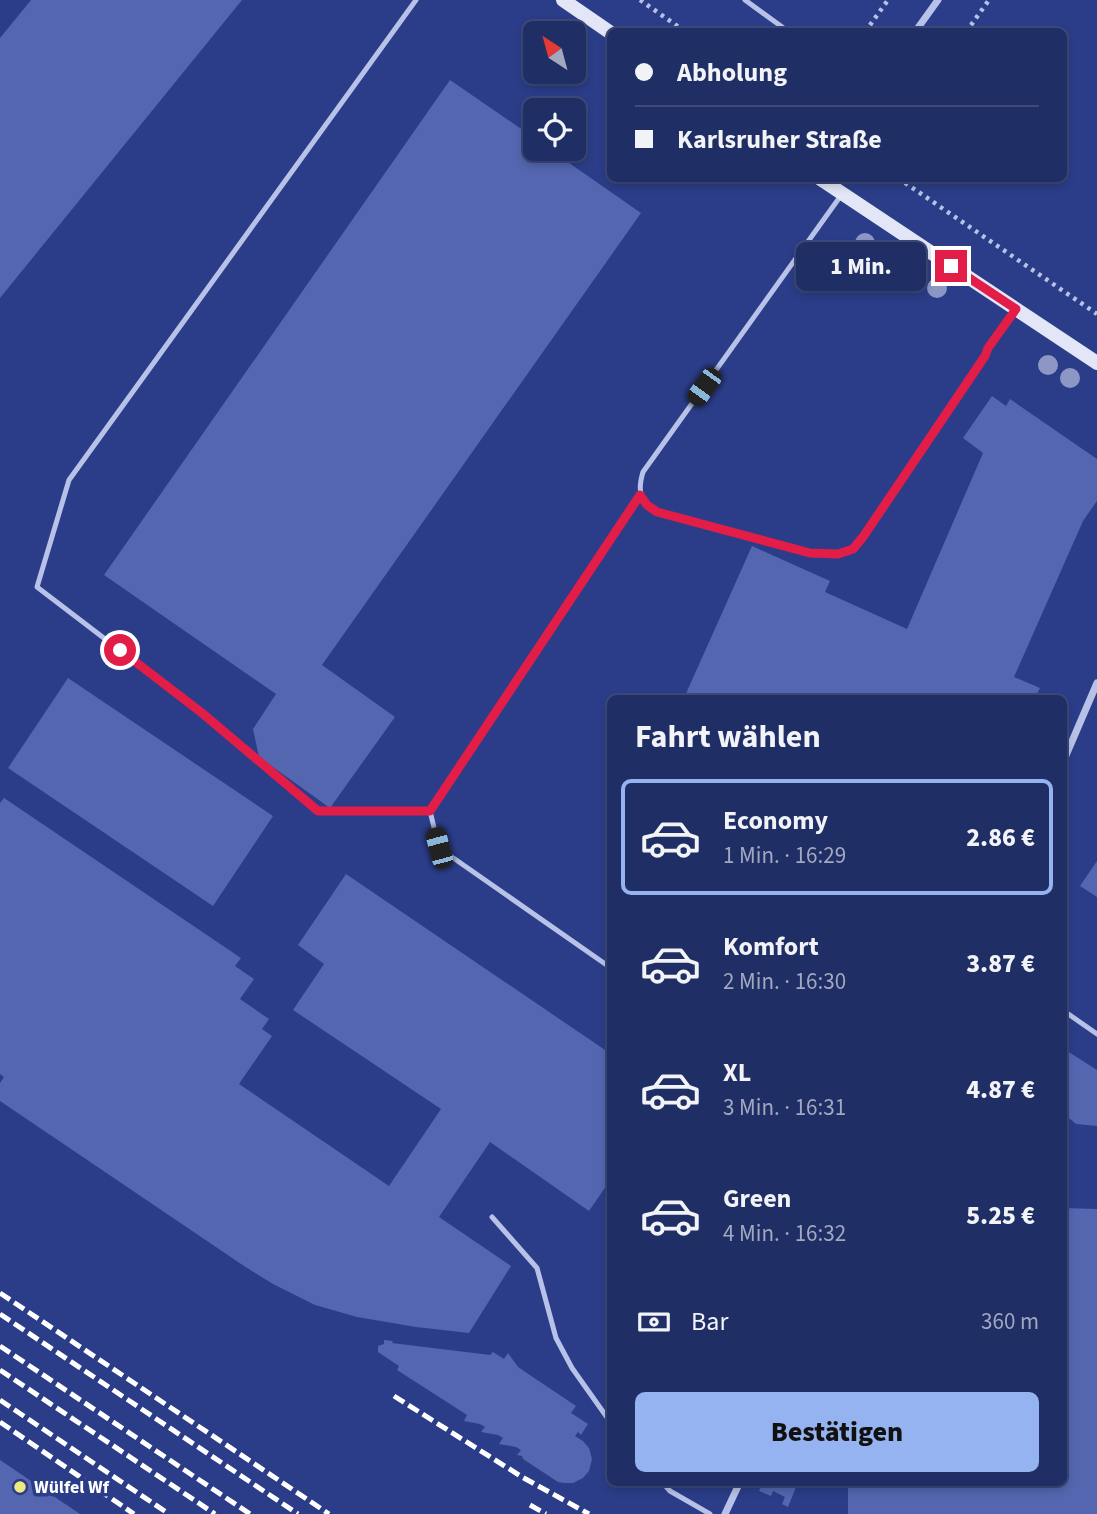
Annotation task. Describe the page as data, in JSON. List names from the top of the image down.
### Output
{
  "places": ["Wülfel Wf"],
  "north": "top left",
  "page": {
    "banner": ["Abholung", "Karlsruher Straße"],
    "bubble": "1 Min.",
    "heading": "Fahrt wählen",
    "list": [
      {
        "name": "Economy",
        "note": "1 Min. · 16:29",
        "value": "2.86 €"
      },
      {
        "name": "Komfort",
        "note": "2 Min. · 16:30",
        "value": "3.87 €"
      },
      {
        "name": "XL",
        "note": "3 Min. · 16:31",
        "value": "4.87 €"
      },
      {
        "name": "Green",
        "note": "4 Min. · 16:32",
        "value": "5.25 €"
      }
    ],
    "pay": ["Bar", "360 m"],
    "buttons": "Bestätigen"
  }
}
